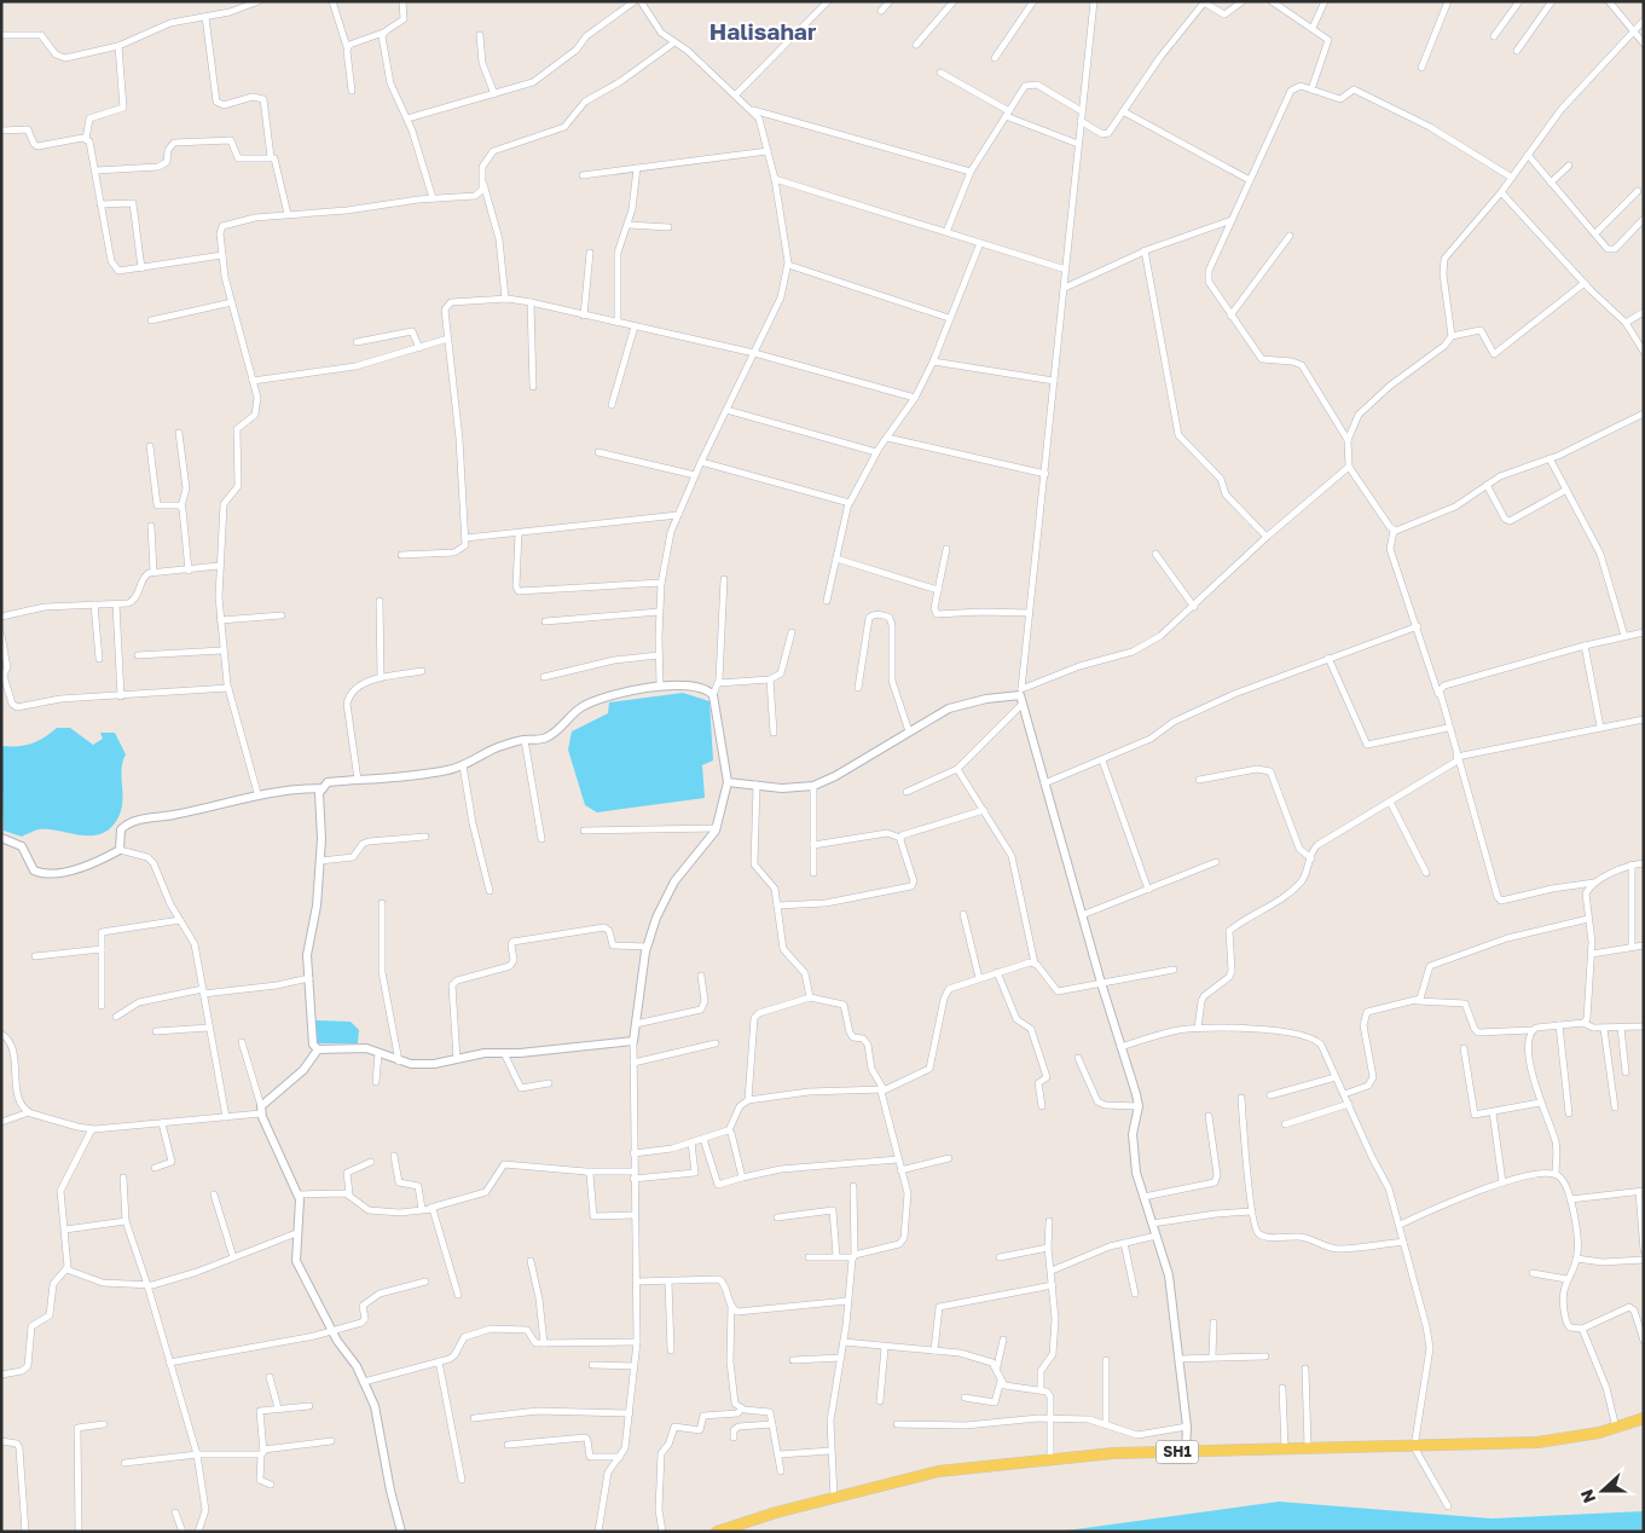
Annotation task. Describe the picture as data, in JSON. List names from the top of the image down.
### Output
{
  "streets": {
    "main road": ["SH1"]
  },
  "districts": ["Halisahar"],
  "north": "left"
}
